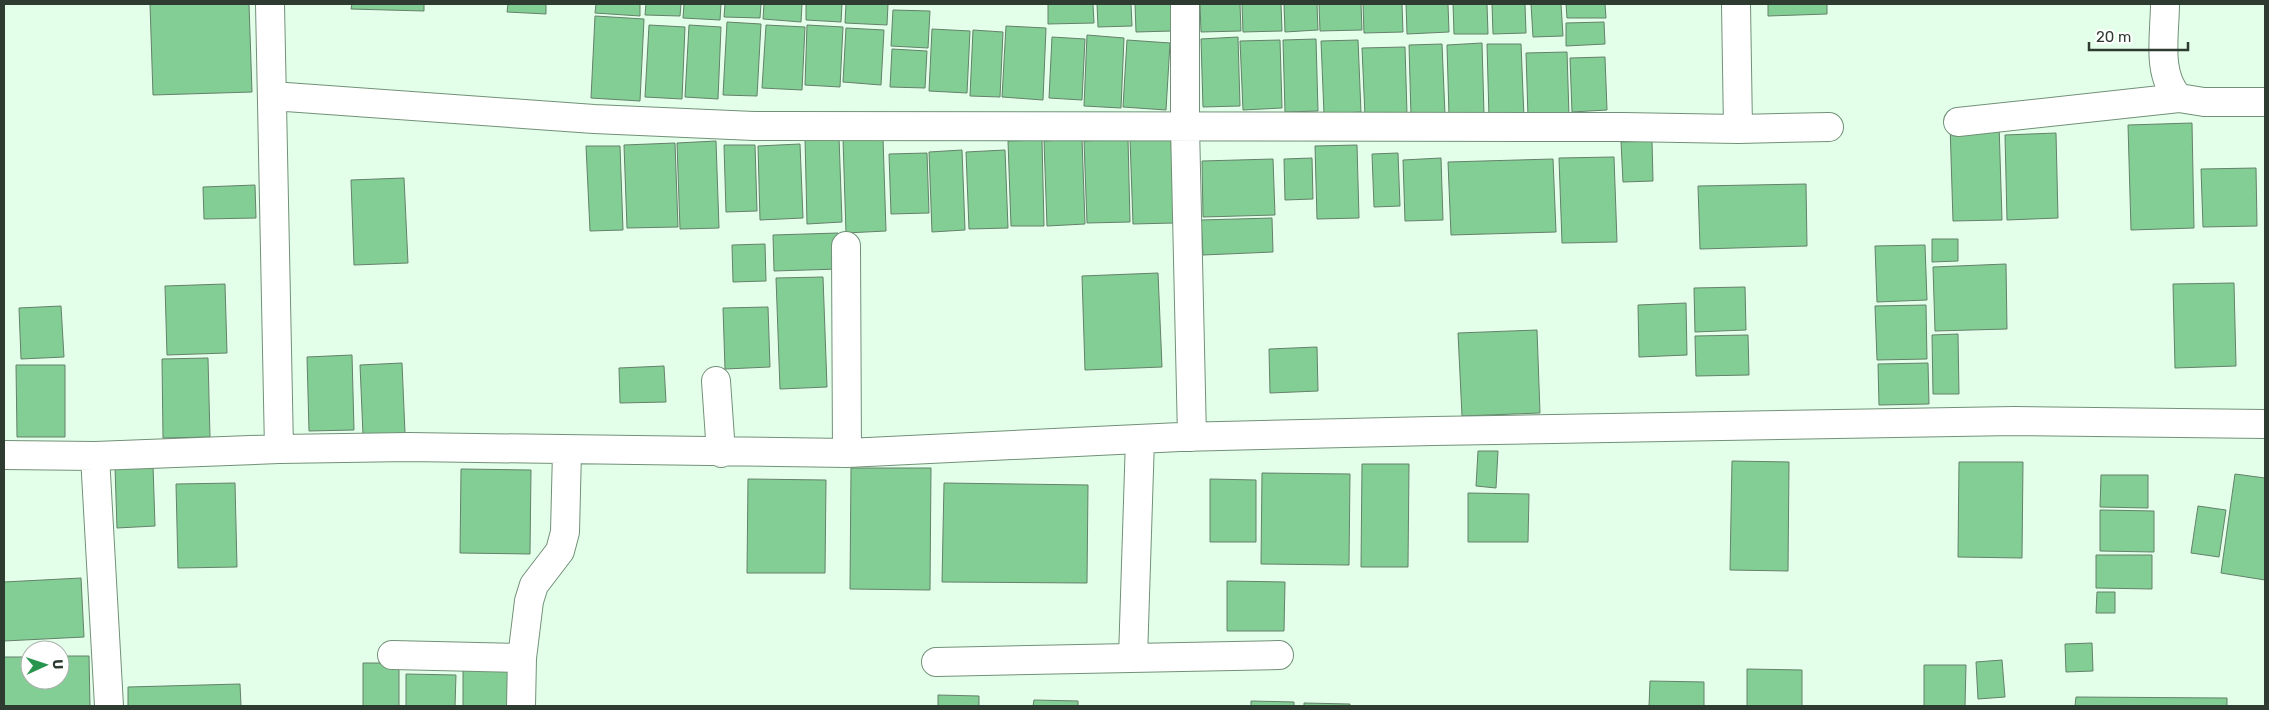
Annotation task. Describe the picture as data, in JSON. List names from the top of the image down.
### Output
{
  "scale_bar": "20 m",
  "north": "right"
}
